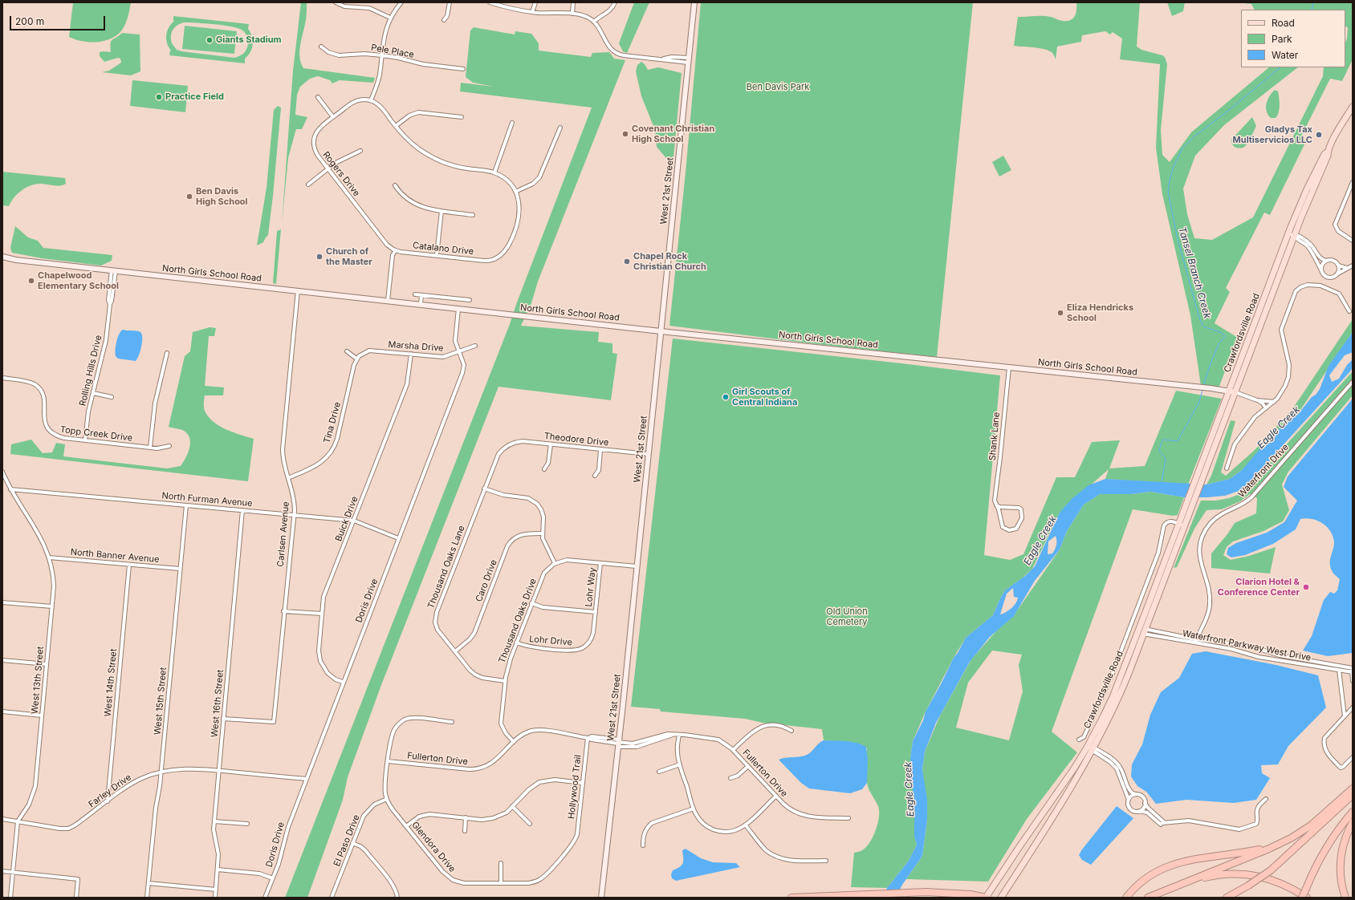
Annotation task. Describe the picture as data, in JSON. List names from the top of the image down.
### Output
{
  "streets": {
    "main road": ["West 21st Street", "North Girls School Road", "Crawfordsville Road"],
    "street": [
      "Pele Place",
      "Rogers Drive",
      "Catalano Drive",
      "Marsha Drive",
      "Rolling Hills Drive",
      "Tina Drive",
      "Topp Creek Drive",
      "Shank Lane",
      "Theodore Drive",
      "Waterfront Drive",
      "North Furman Avenue",
      "Buick Drive",
      "Carlsen Avenue",
      "North Banner Avenue",
      "Thousand Oaks Lane",
      "Caro Drive",
      "Lohr Way",
      "Doris Drive",
      "Thousand Oaks Drive",
      "Lohr Drive",
      "Waterfront Parkway West Drive",
      "West 13th Street",
      "West 14th Street",
      "West 15th Street",
      "West 16th Street",
      "Fullerton Drive",
      "Hollywood Trail",
      "Farley Drive",
      "El Paso Drive",
      "Glendora Drive"
    ]
  },
  "crossings": [
    ["Rogers Drive", "Catalano Drive"],
    ["West 21st Street", "North Girls School Road"],
    ["West 21st Street", "Theodore Drive"],
    ["West 21st Street", "Fullerton Drive"],
    ["North Girls School Road", "Crawfordsville Road"],
    ["North Girls School Road", "Rolling Hills Drive"],
    ["North Girls School Road", "Shank Lane"],
    ["North Girls School Road", "Carlsen Avenue"],
    ["North Girls School Road", "Doris Drive"],
    ["Crawfordsville Road", "Waterfront Parkway West Drive"],
    ["Marsha Drive", "Tina Drive"],
    ["Marsha Drive", "Buick Drive"],
    ["Marsha Drive", "Doris Drive"],
    ["Rolling Hills Drive", "Topp Creek Drive"],
    ["Tina Drive", "Carlsen Avenue"],
    ["Theodore Drive", "Thousand Oaks Lane"],
    ["Waterfront Drive", "Waterfront Parkway West Drive"],
    ["North Furman Avenue", "Buick Drive"],
    ["North Furman Avenue", "Carlsen Avenue"],
    ["North Furman Avenue", "Doris Drive"],
    ["North Furman Avenue", "West 13th Street"],
    ["North Furman Avenue", "West 15th Street"],
    ["North Furman Avenue", "West 16th Street"],
    ["Buick Drive", "Doris Drive"],
    ["Carlsen Avenue", "West 16th Street"],
    ["North Banner Avenue", "West 13th Street"],
    ["North Banner Avenue", "West 14th Street"],
    ["North Banner Avenue", "West 15th Street"],
    ["Thousand Oaks Lane", "Caro Drive"],
    ["Thousand Oaks Lane", "Thousand Oaks Drive"],
    ["Lohr Way", "Lohr Drive"],
    ["Doris Drive", "Farley Drive"],
    ["Thousand Oaks Drive", "Lohr Drive"],
    ["Thousand Oaks Drive", "Fullerton Drive"],
    ["West 13th Street", "Farley Drive"],
    ["West 14th Street", "Farley Drive"],
    ["West 15th Street", "Farley Drive"],
    ["West 16th Street", "Farley Drive"],
    ["Fullerton Drive", "Hollywood Trail"],
    ["Fullerton Drive", "Glendora Drive"],
    ["Hollywood Trail", "Glendora Drive"],
    ["El Paso Drive", "Glendora Drive"]
  ],
  "water": ["Tansel Branch Creek", "Eagle Creek"],
  "parks": ["Ben Davis Park", "Old Union Cemetery"],
  "places": [
    "Giants Stadium",
    "Practice Field",
    "Covenant Christian High School",
    "Gladys Tax Multiservicios LLC",
    "Ben Davis High School",
    "Church of the Master",
    "Chapel Rock Christian Church",
    "Chapelwood Elementary School",
    "Eliza Hendricks School",
    "Girl Scouts of Central Indiana",
    "Clarion Hotel & Conference Center"
  ],
  "legend": ["Road", "Park", "Water"],
  "scale_bar": "200 m"
}
